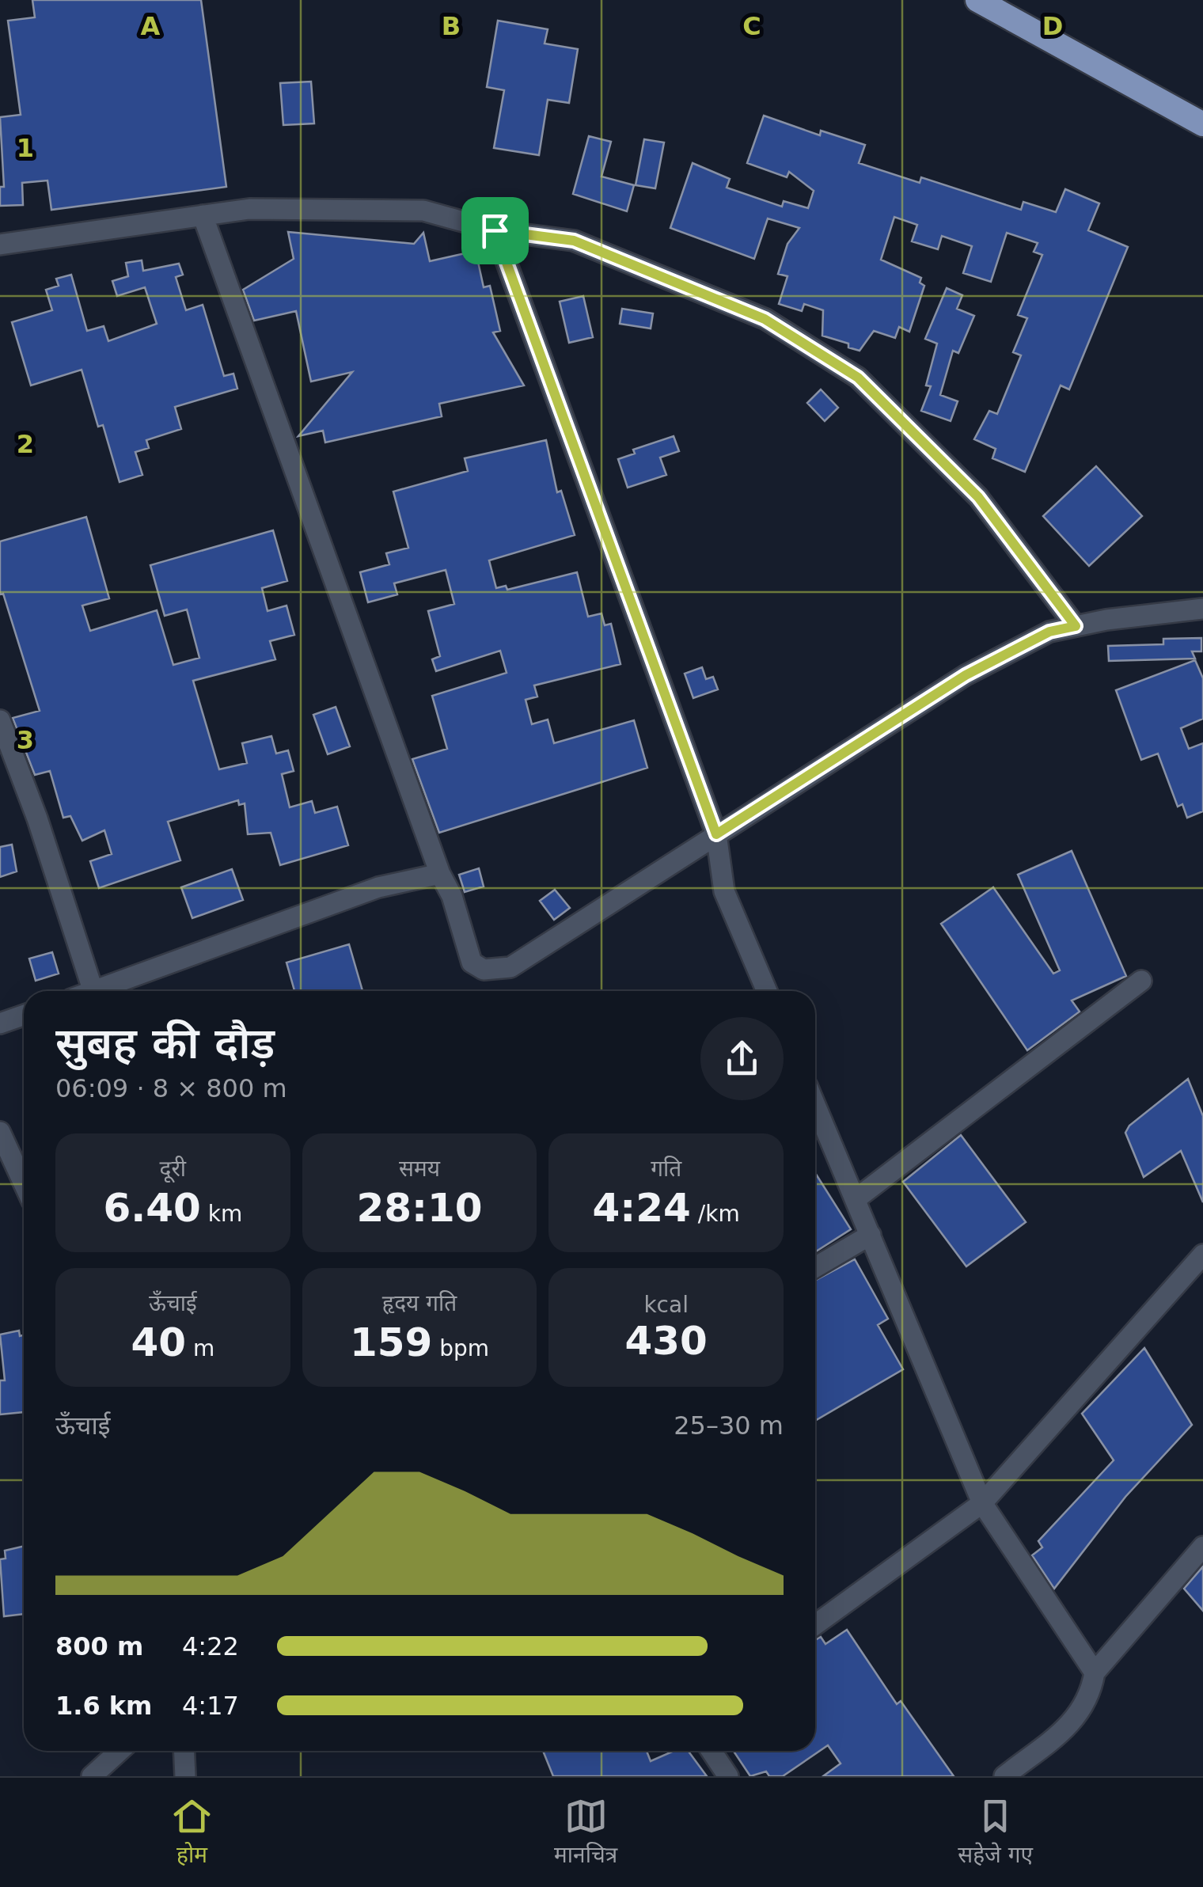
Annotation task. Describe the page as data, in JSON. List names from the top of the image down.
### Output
{
  "page": {
    "heading": ["सुबह की दौड़", "06:09 · 8 × 800 m"],
    "stats": [
      ["दूरी", "6.40 km"],
      ["समय", "28:10"],
      ["गति", "4:24 /km"],
      ["ऊँचाई", "40 m"],
      ["हृदय गति", "159 bpm"],
      ["kcal", "430"]
    ],
    "chart": ["ऊँचाई", "25–30 m"],
    "list": [
      {
        "name": "800 m",
        "note": "4:22"
      },
      {
        "name": "1.6 km",
        "note": "4:17"
      }
    ],
    "tabs": ["होम", "मानचित्र", "सहेजे गए"]
  },
  "grid": {
    "columns": [
      "A",
      "B",
      "C",
      "D"
    ],
    "rows": ["1", "2", "3"]
  }
}
